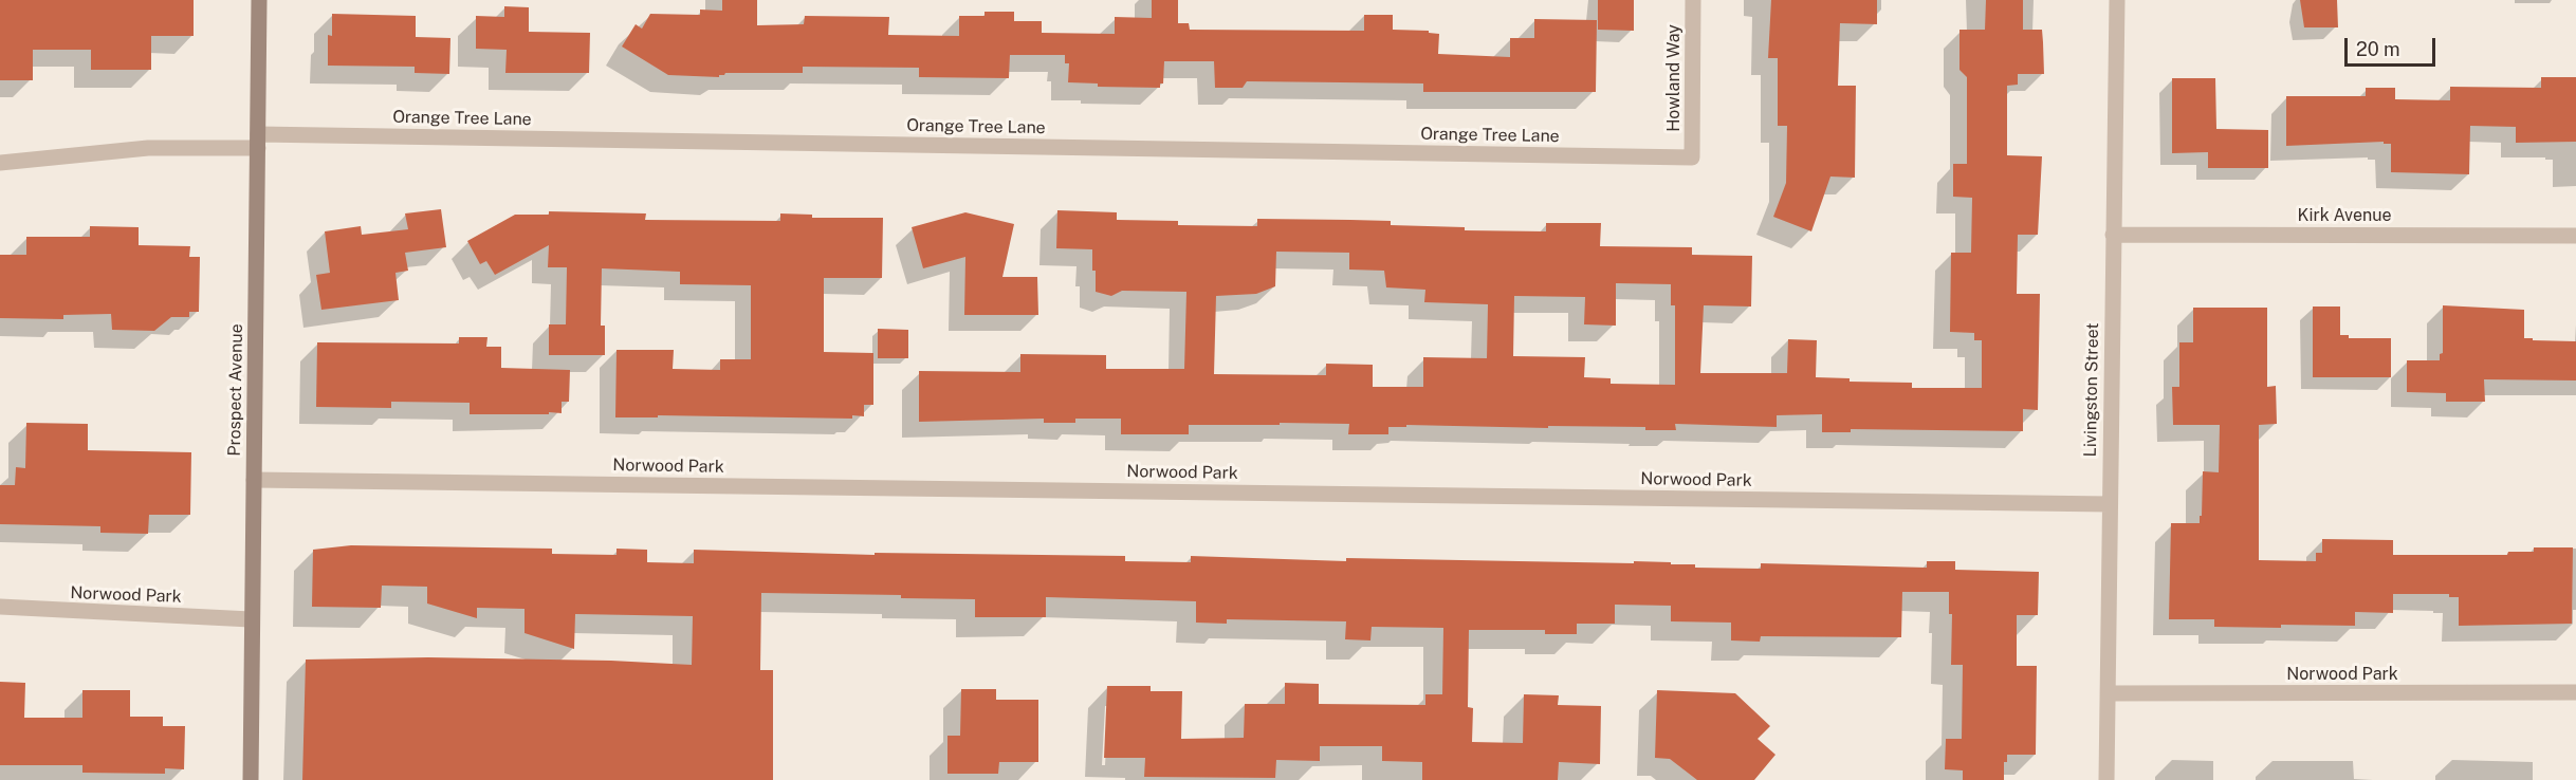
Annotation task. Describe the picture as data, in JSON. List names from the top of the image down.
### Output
{
  "streets": {
    "main road": ["Prospect Avenue"],
    "street": [
      "Howland Way",
      "Orange Tree Lane",
      "Kirk Avenue",
      "Livingston Street",
      "Norwood Park"
    ]
  },
  "crossings": [
    ["Howland Way", "Orange Tree Lane"],
    ["Orange Tree Lane", "Prospect Avenue"],
    ["Kirk Avenue", "Livingston Street"],
    ["Prospect Avenue", "Norwood Park"],
    ["Livingston Street", "Norwood Park"]
  ],
  "scale_bar": "20 m"
}
